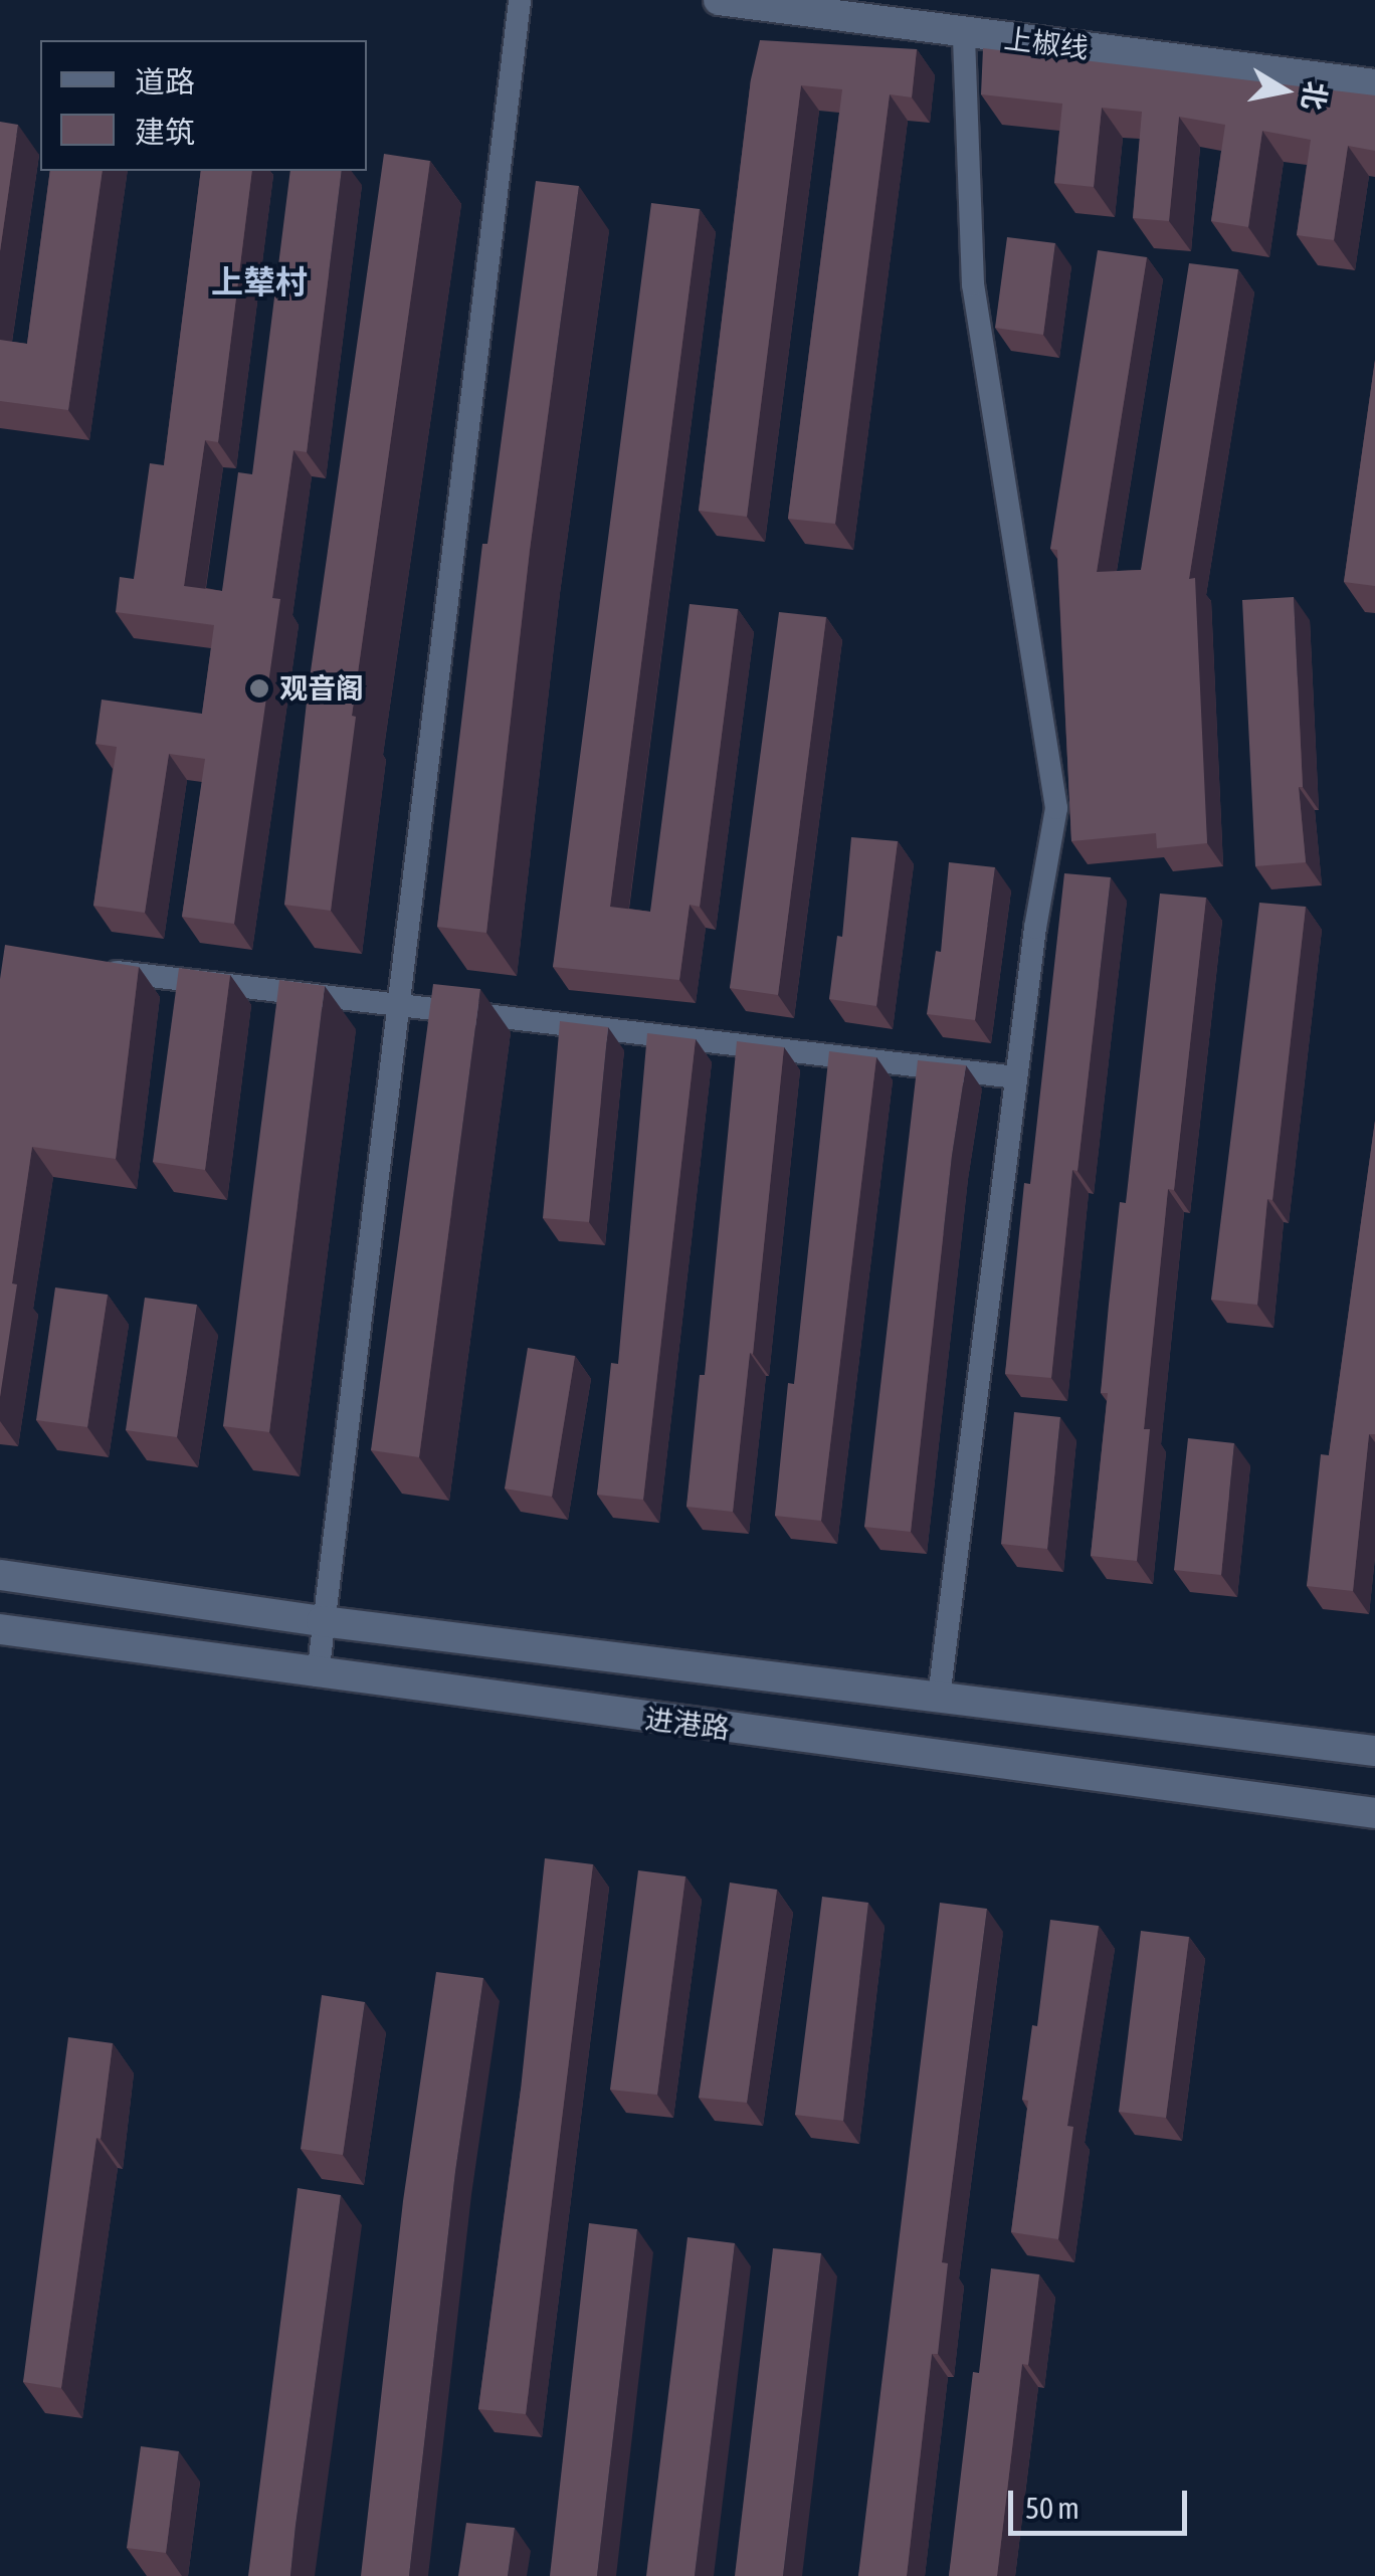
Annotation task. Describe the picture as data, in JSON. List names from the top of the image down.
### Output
{
  "streets": {
    "main road": ["上椒线", "进港路"]
  },
  "districts": ["上辇村"],
  "places": ["观音阁"],
  "legend": ["道路", "建筑"],
  "scale_bar": "50 m",
  "north": "right"
}
